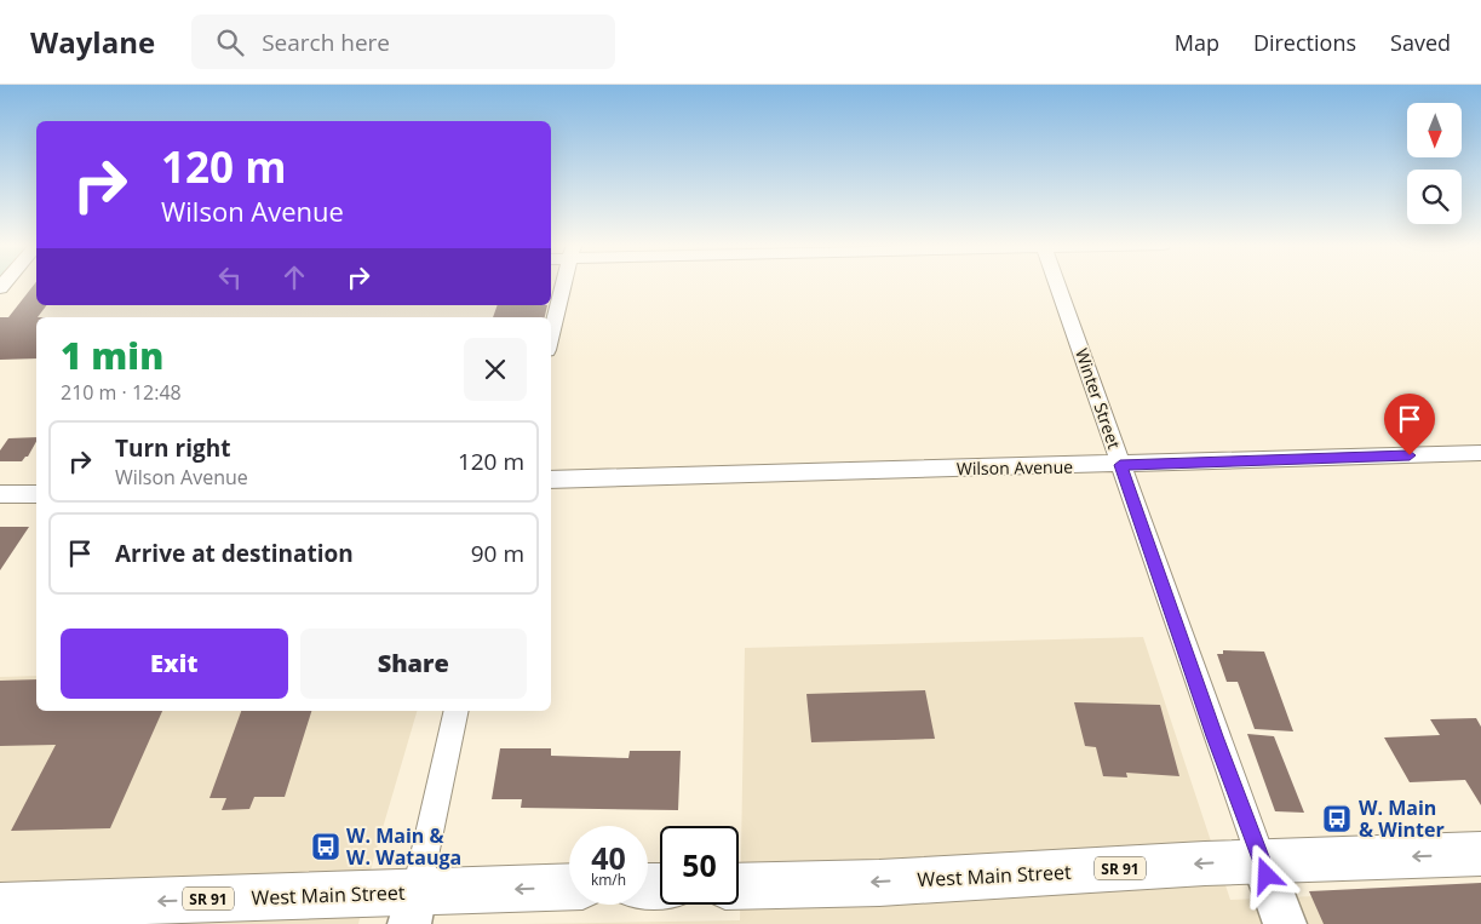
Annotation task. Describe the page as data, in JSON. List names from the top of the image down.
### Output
{
  "streets": {
    "main road": ["SR 91", "West Main Street"],
    "street": ["Winter Street", "Wilson Avenue"]
  },
  "crossings": [
    ["Winter Street", "Wilson Avenue"],
    ["Winter Street", "West Main Street"]
  ],
  "one_way": ["West Main Street"],
  "places": {
    "bus stop": ["W. Main & Winter", "W. Main & W. Watauga"]
  },
  "north": "bottom",
  "page": {
    "header": "Waylane",
    "search": "Search here",
    "nav": ["Map", "Directions", "Saved"],
    "turn": ["120 m", "Wilson Avenue"],
    "heading": ["1 min", "210 m · 12:48"],
    "list": [
      {
        "name": "Turn right",
        "note": "Wilson Avenue",
        "value": "120 m"
      },
      {
        "name": "Arrive at destination",
        "value": "90 m"
      }
    ],
    "buttons": ["Exit", "Share"],
    "speed": "40 km/h",
    "limit": "50"
  }
}
